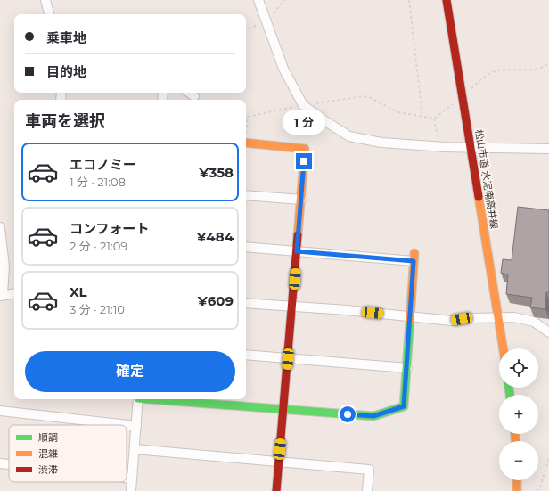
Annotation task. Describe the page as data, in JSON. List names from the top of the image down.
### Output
{
  "streets": {
    "street": ["松山市道 水泥南高井線"]
  },
  "legend": ["順調", "混雑", "渋滞"],
  "page": {
    "banner": ["乗車地", "目的地"],
    "heading": "車両を選択",
    "bubble": "1 分",
    "list": [
      {
        "name": "エコノミー",
        "note": "1 分 · 21:08",
        "value": "¥358"
      },
      {
        "name": "コンフォート",
        "note": "2 分 · 21:09",
        "value": "¥484"
      },
      {
        "name": "XL",
        "note": "3 分 · 21:10",
        "value": "¥609"
      }
    ],
    "buttons": "確定",
    "map_buttons": ["+", "−"]
  }
}
